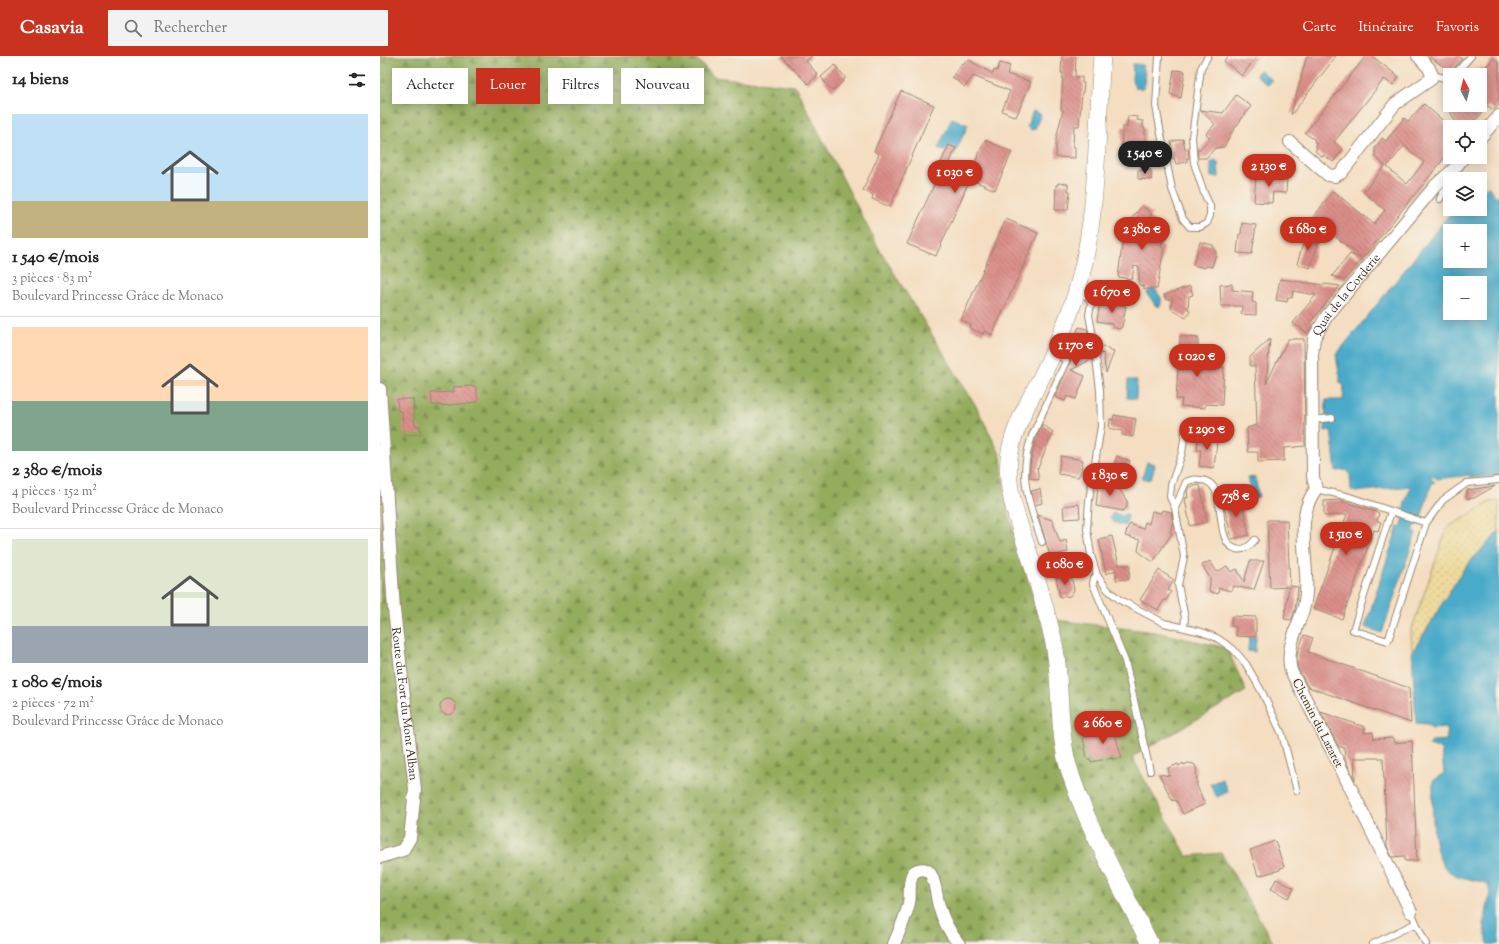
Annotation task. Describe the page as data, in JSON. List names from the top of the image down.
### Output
{
  "streets": {
    "street": ["Quai de la Corderie", "Route du Fort du Mont Alban", "Chemin du Lazaret"]
  },
  "crossings": [
    ["Quai de la Corderie", "Chemin du Lazaret"]
  ],
  "north": "top",
  "page": {
    "header": "Casavia",
    "search": "Rechercher",
    "nav": ["Carte", "Itinéraire", "Favoris"],
    "heading": "14 biens",
    "map_buttons": ["+", "−"],
    "chip": [
      "Acheter",
      "Louer",
      "Filtres",
      "Nouveau"
    ],
    "list": [
      {
        "name": "1 540 €/mois",
        "note": "3 pièces · 83 m² · Boulevard Princesse Grâce de Monaco"
      },
      {
        "name": "2 380 €/mois",
        "note": "4 pièces · 152 m² · Boulevard Princesse Grâce de Monaco"
      },
      {
        "name": "1 080 €/mois",
        "note": "2 pièces · 72 m² · Boulevard Princesse Grâce de Monaco"
      }
    ],
    "price": [
      "1 540 €",
      "2 130 €",
      "1 030 €",
      "2 380 €",
      "1 680 €",
      "1 670 €",
      "1 170 €",
      "1 020 €",
      "1 290 €",
      "1 830 €",
      "758 €",
      "1 510 €",
      "1 080 €",
      "2 660 €"
    ]
  }
}
